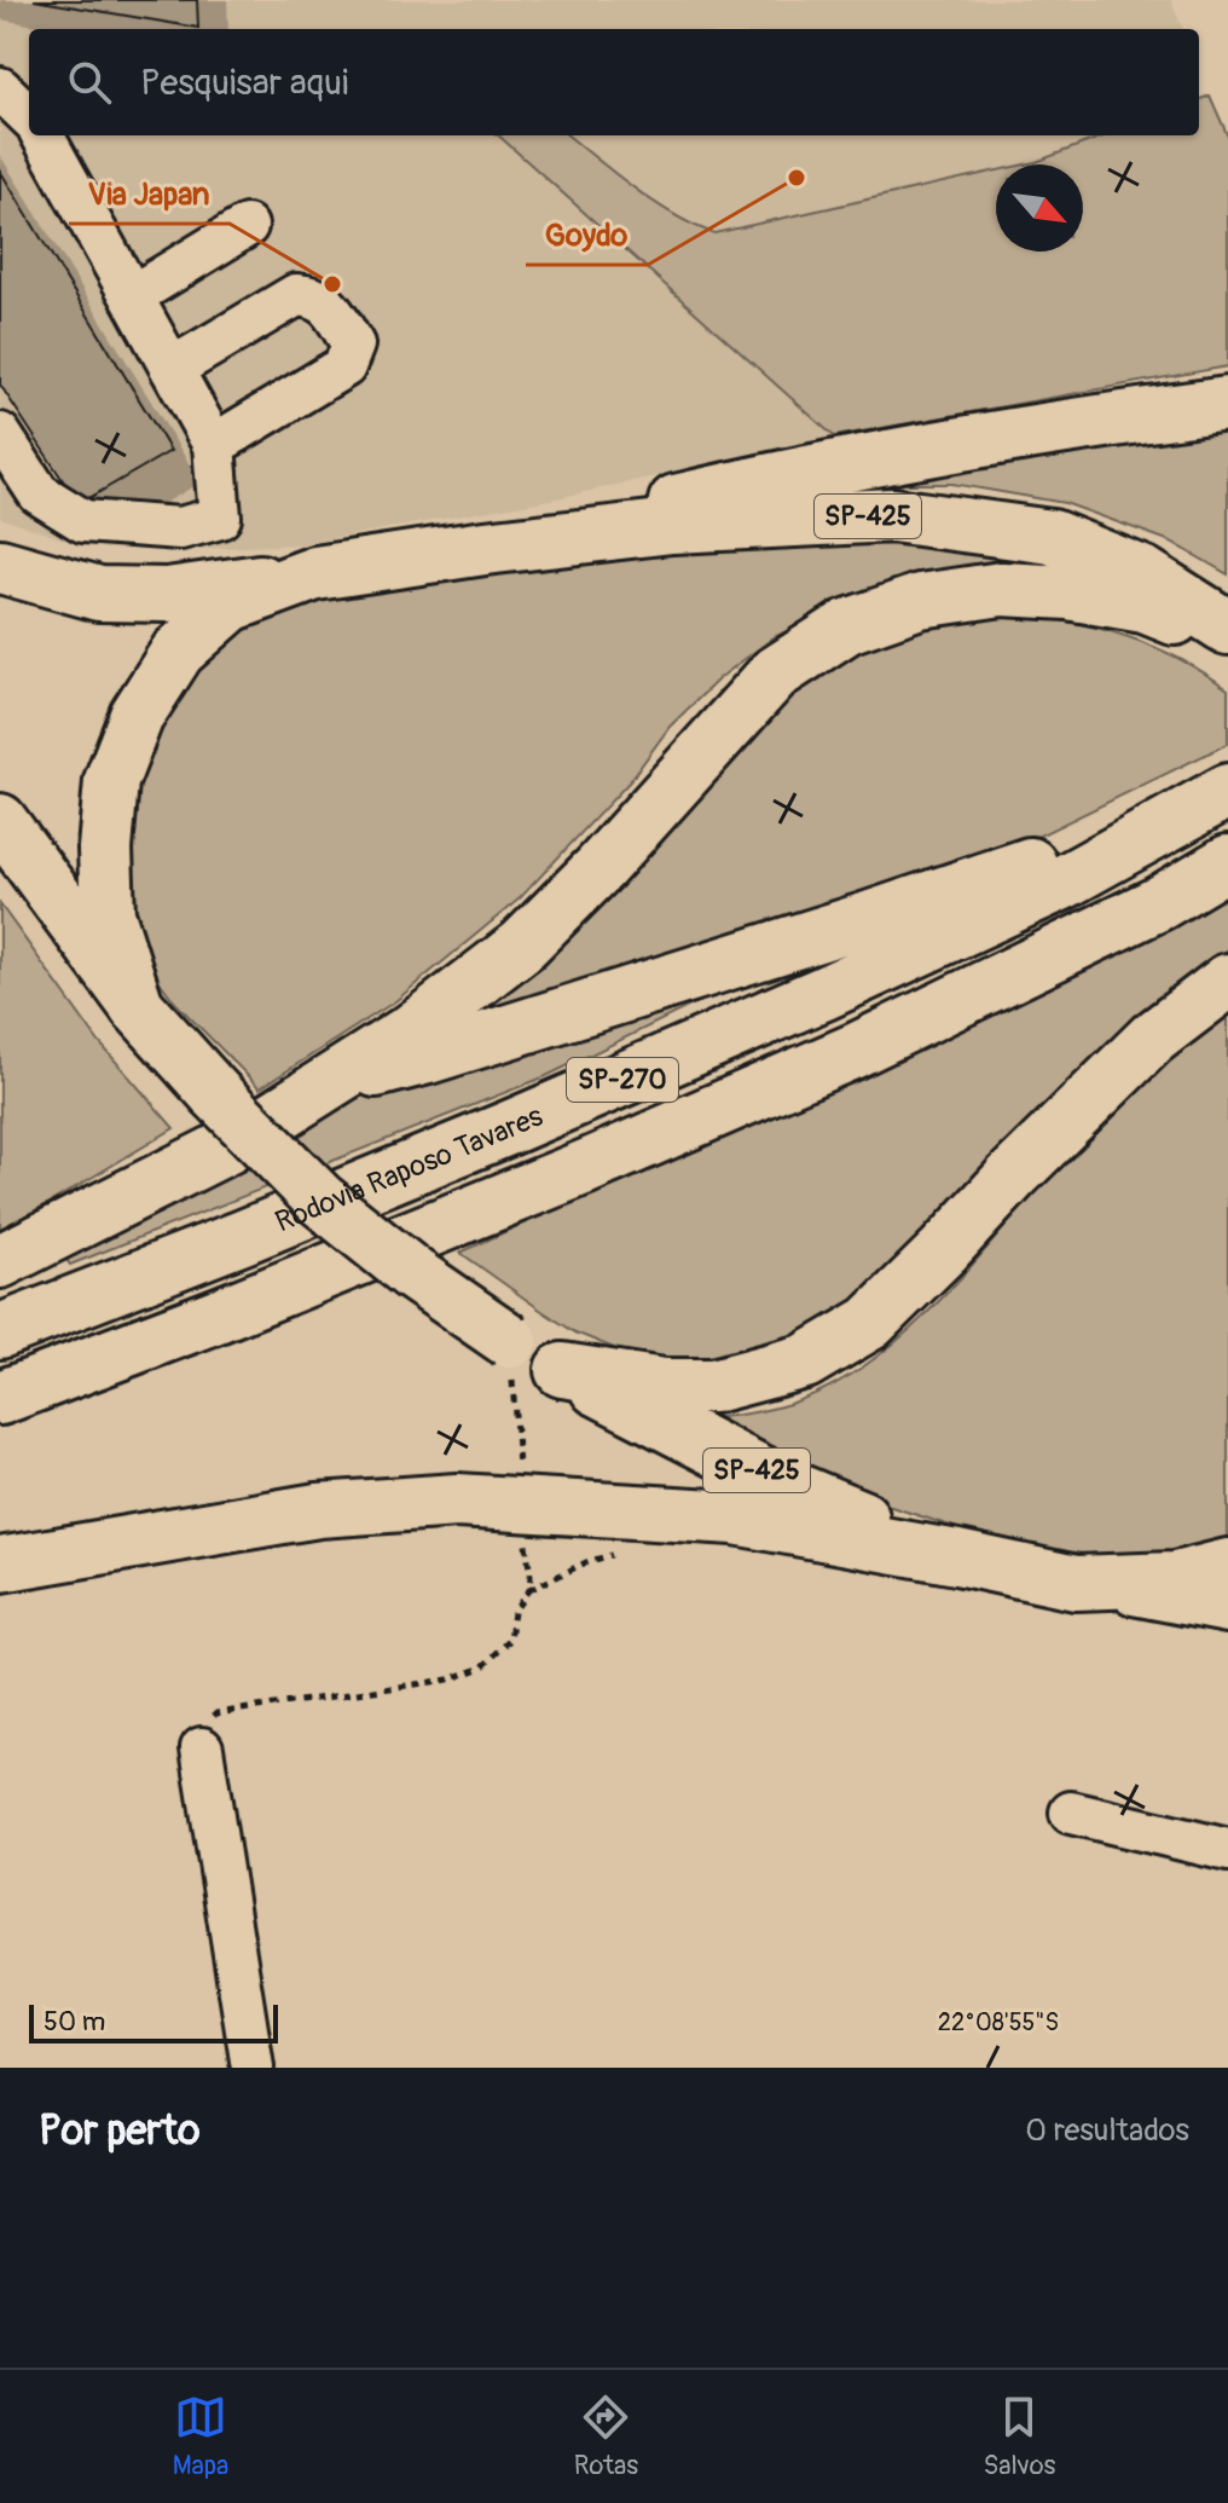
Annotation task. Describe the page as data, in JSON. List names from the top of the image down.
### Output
{
  "streets": {
    "highway": ["SP-425", "SP-270", "Rodovia Raposo Tavares"]
  },
  "places": ["Goydo", "Via Japan"],
  "scale_bar": "50 m",
  "north": "bottom right",
  "page": {
    "search": "Pesquisar aqui",
    "scale": "50 m",
    "heading": ["Por perto", "0 resultados"],
    "nav": ["Mapa", "Rotas", "Salvos"]
  },
  "coordinates": ["22°08'55\"S"]
}
